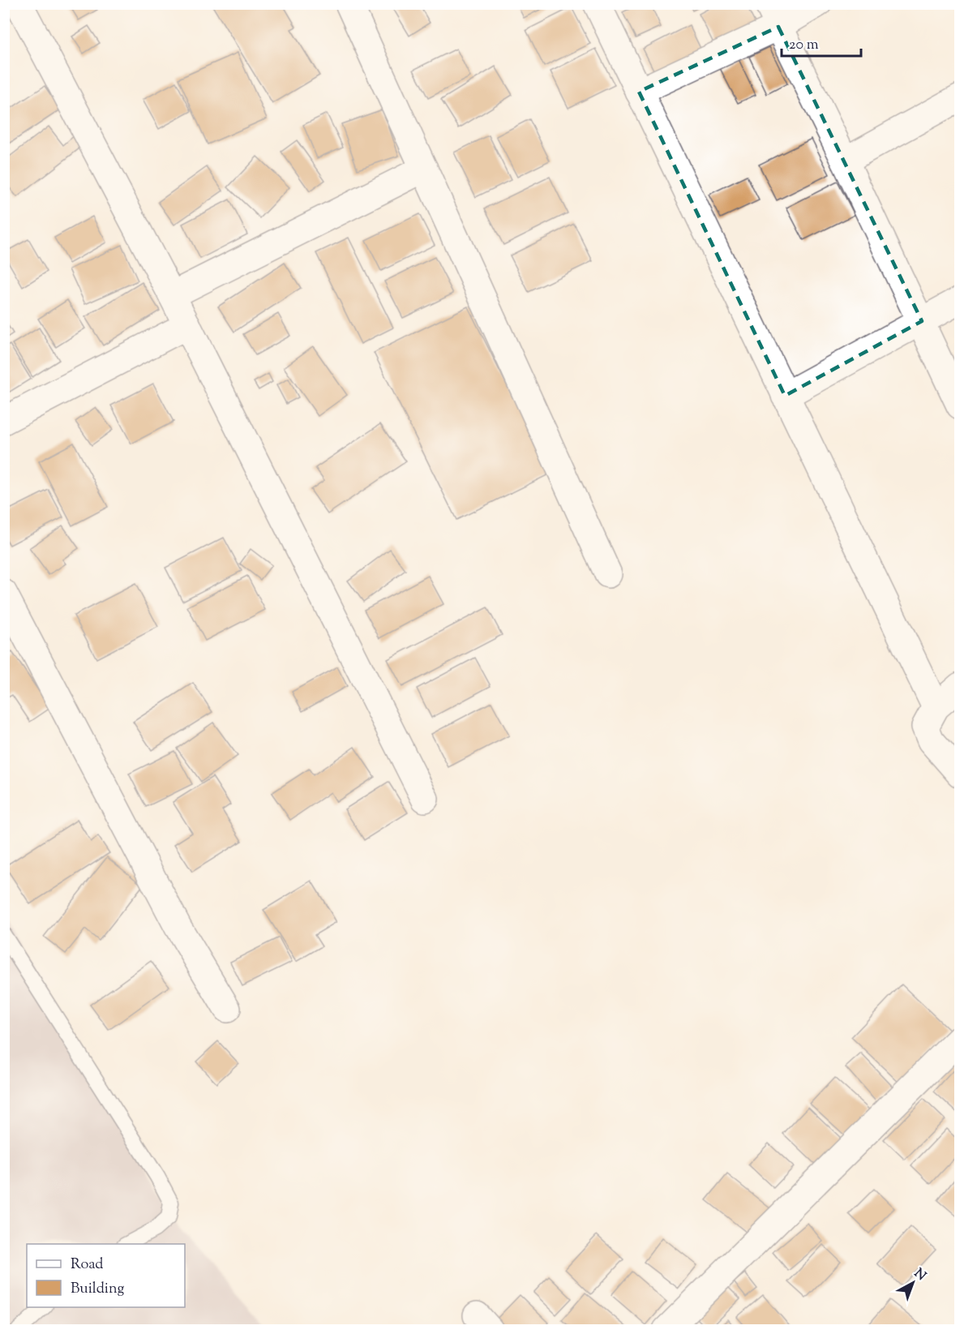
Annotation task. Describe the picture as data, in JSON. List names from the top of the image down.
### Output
{
  "legend": ["Road", "Building"],
  "scale_bar": "20 m",
  "north": "top right"
}
